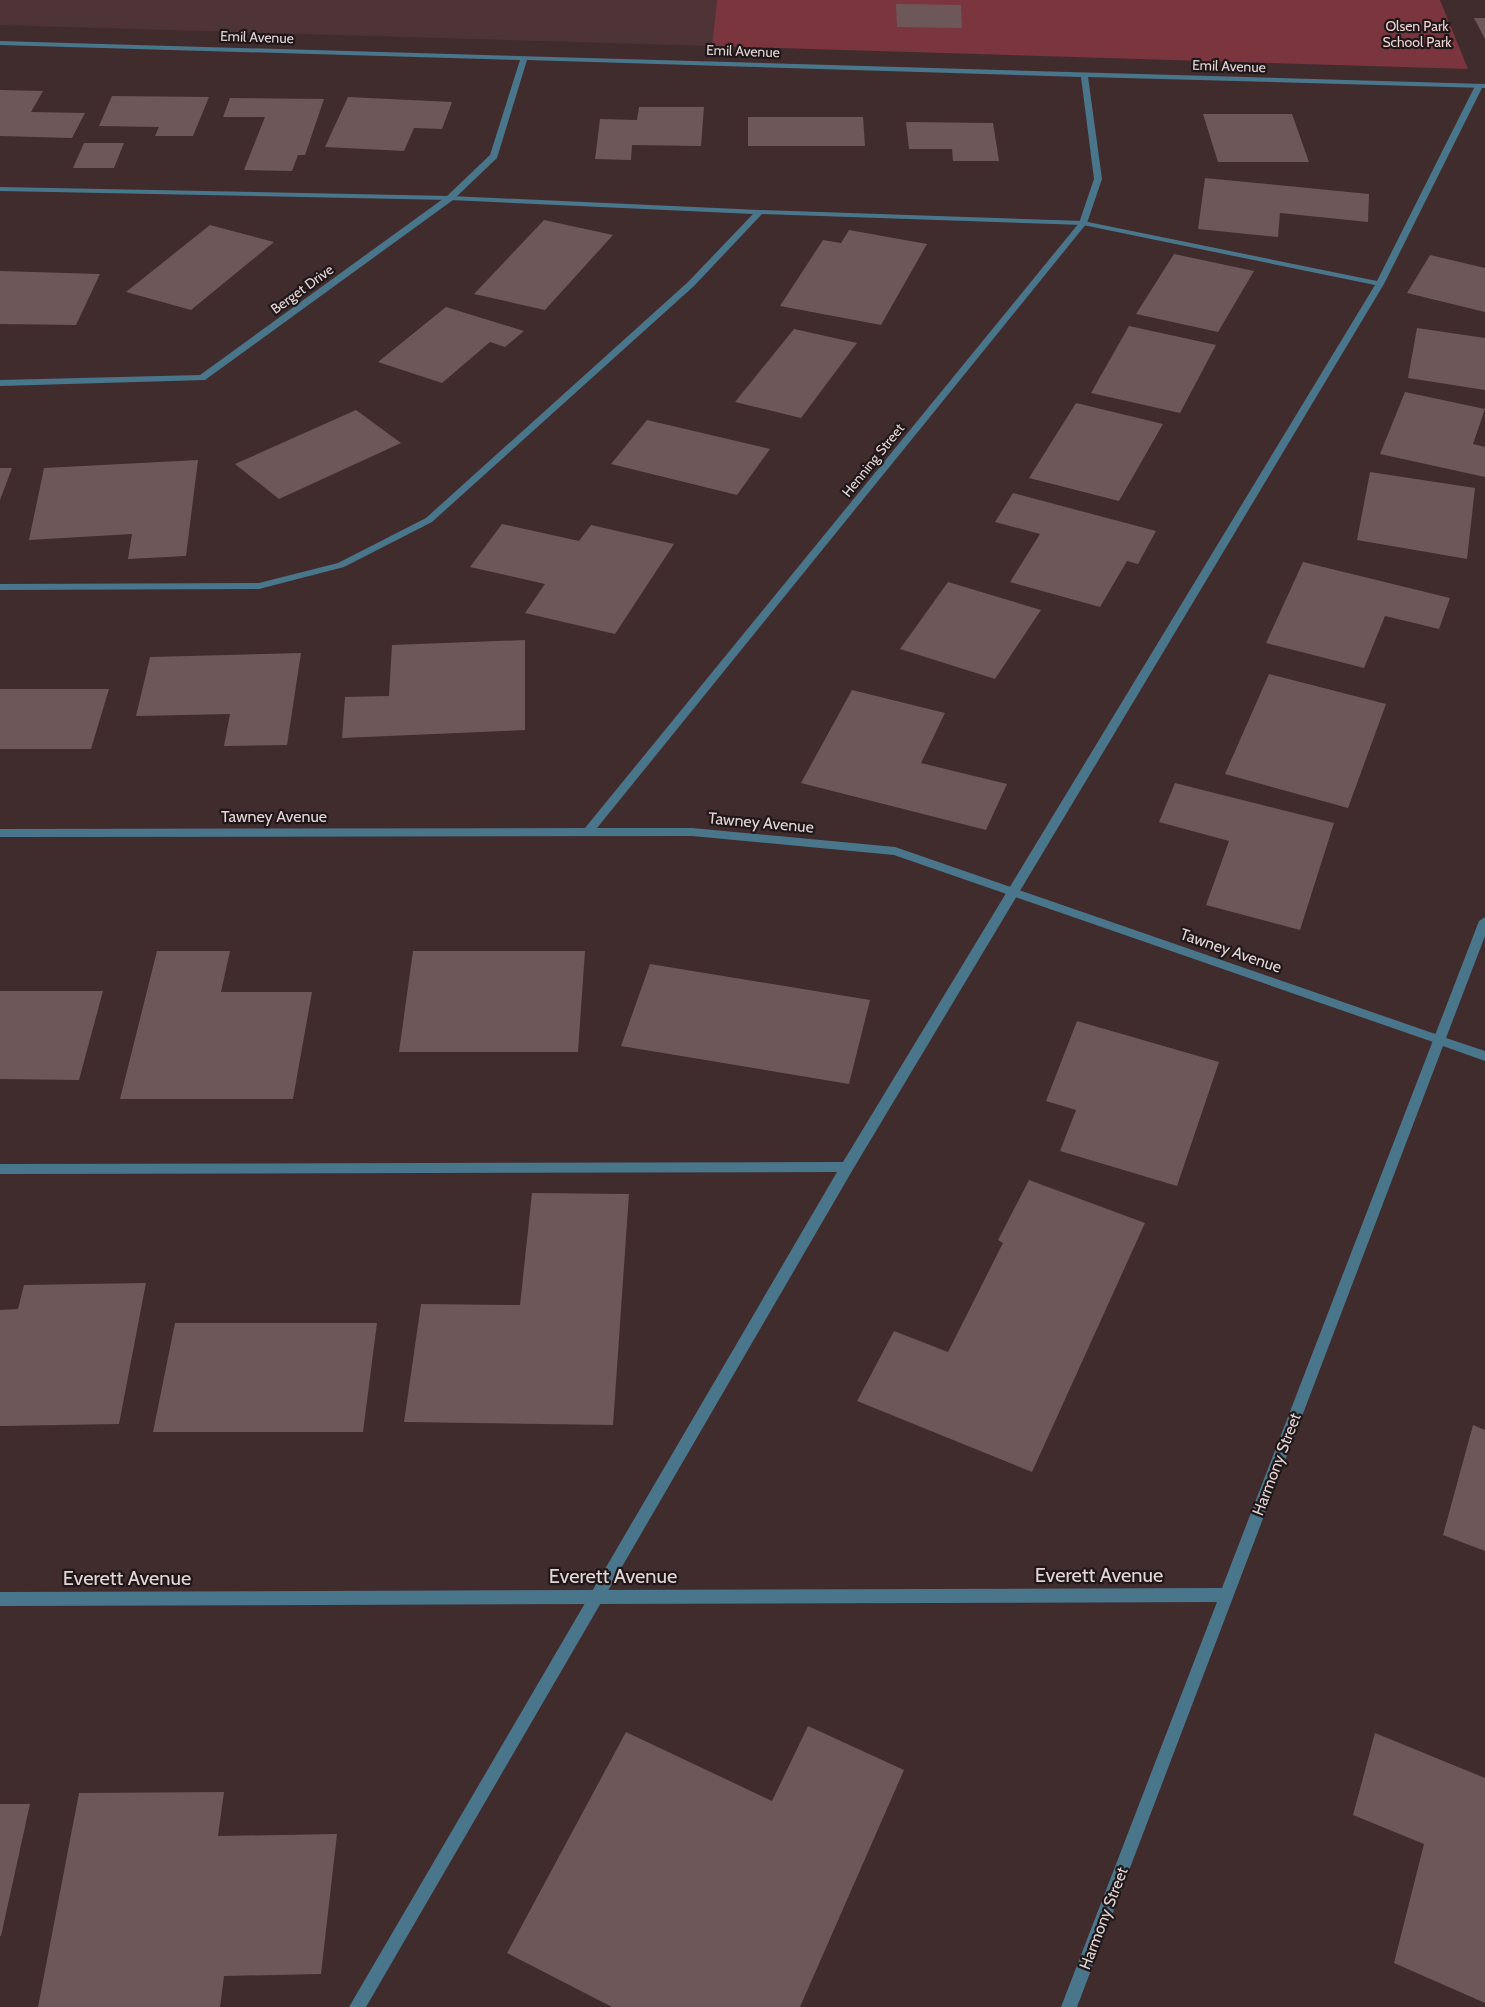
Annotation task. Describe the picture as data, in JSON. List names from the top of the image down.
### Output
{
  "streets": {
    "street": [
      "Emil Avenue",
      "Berget Drive",
      "Henning Street",
      "Tawney Avenue",
      "Harmony Street",
      "Everett Avenue"
    ]
  },
  "crossings": [
    ["Emil Avenue", "Berget Drive"],
    ["Emil Avenue", "Henning Street"],
    ["Henning Street", "Tawney Avenue"],
    ["Tawney Avenue", "Harmony Street"],
    ["Harmony Street", "Everett Avenue"]
  ],
  "parks": ["Olsen Park School Park"]
}
